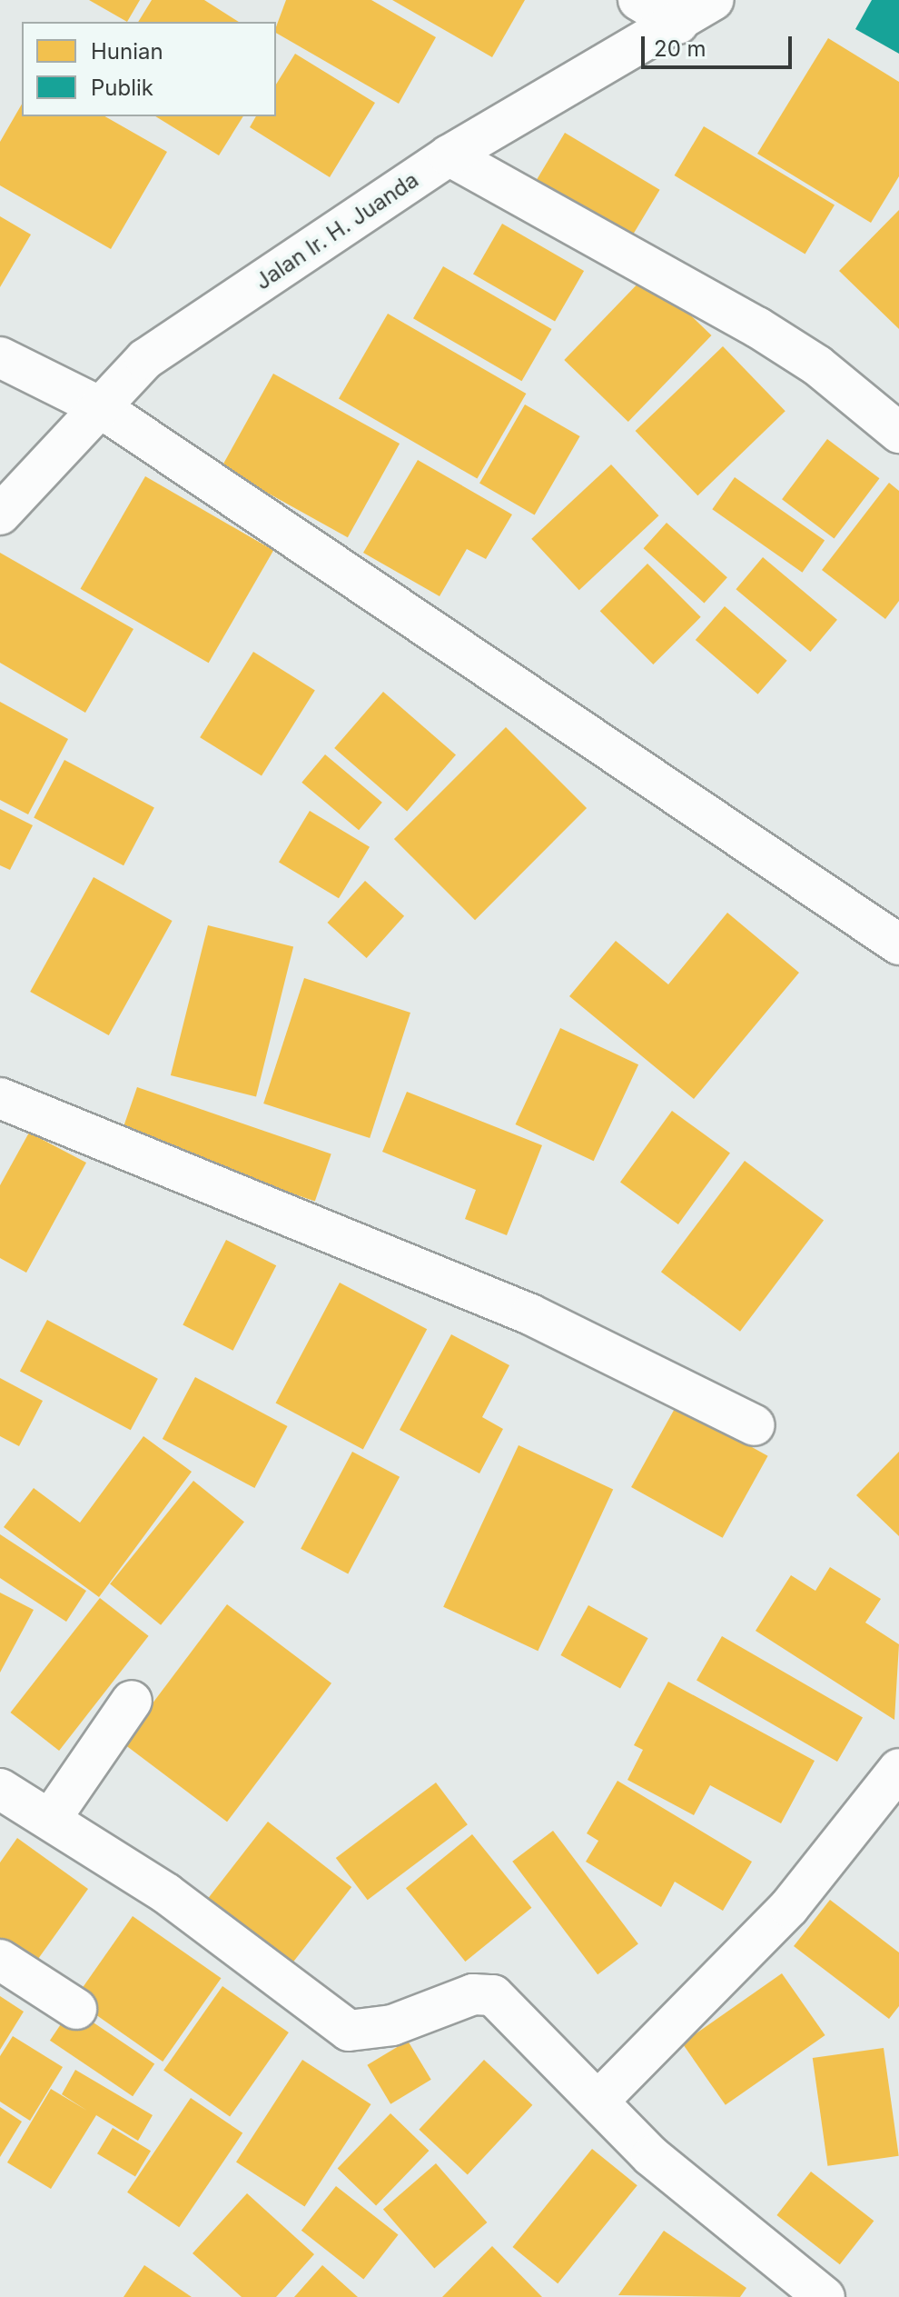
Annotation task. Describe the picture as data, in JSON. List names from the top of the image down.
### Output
{
  "streets": {
    "street": ["Jalan Ir. H. Juanda"]
  },
  "legend": ["Hunian", "Publik"],
  "scale_bar": "20 m"
}
